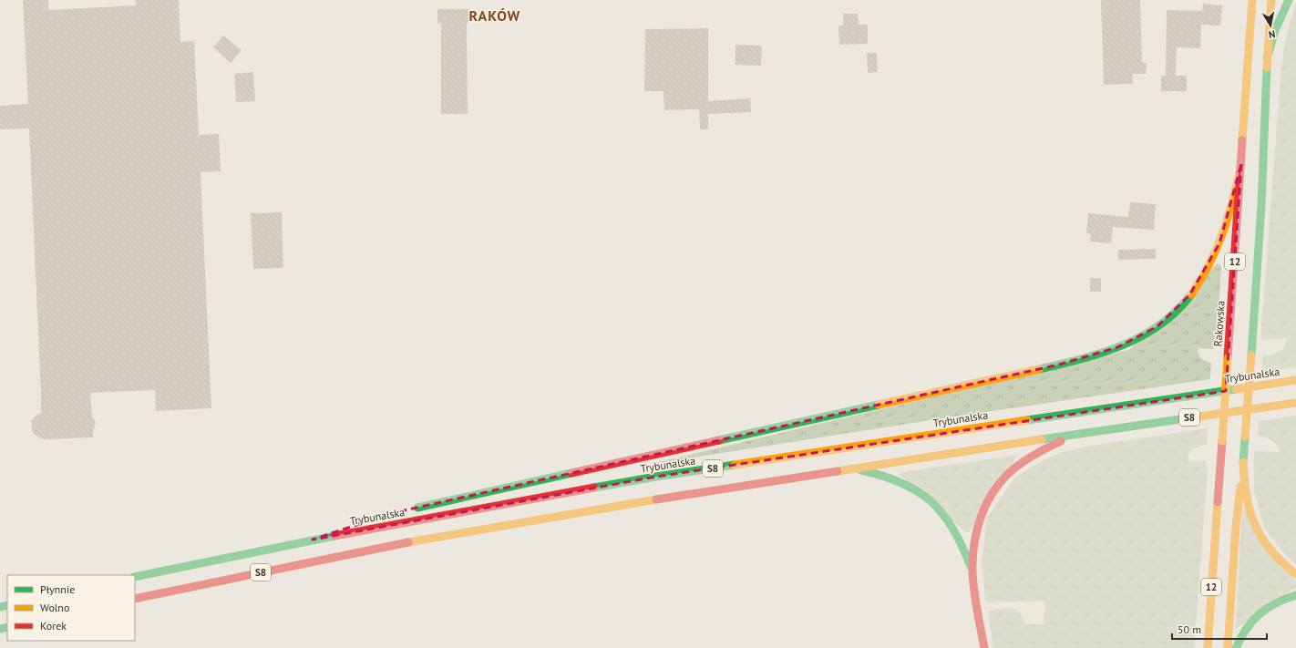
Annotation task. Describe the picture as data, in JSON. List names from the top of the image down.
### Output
{
  "streets": {
    "main road": [
      "12",
      "Rakowska",
      "Trybunalska",
      "S8"
    ]
  },
  "districts": ["RAKÓW"],
  "legend": ["Płynnie", "Wolno", "Korek"],
  "scale_bar": "50 m",
  "north": "bottom"
}
